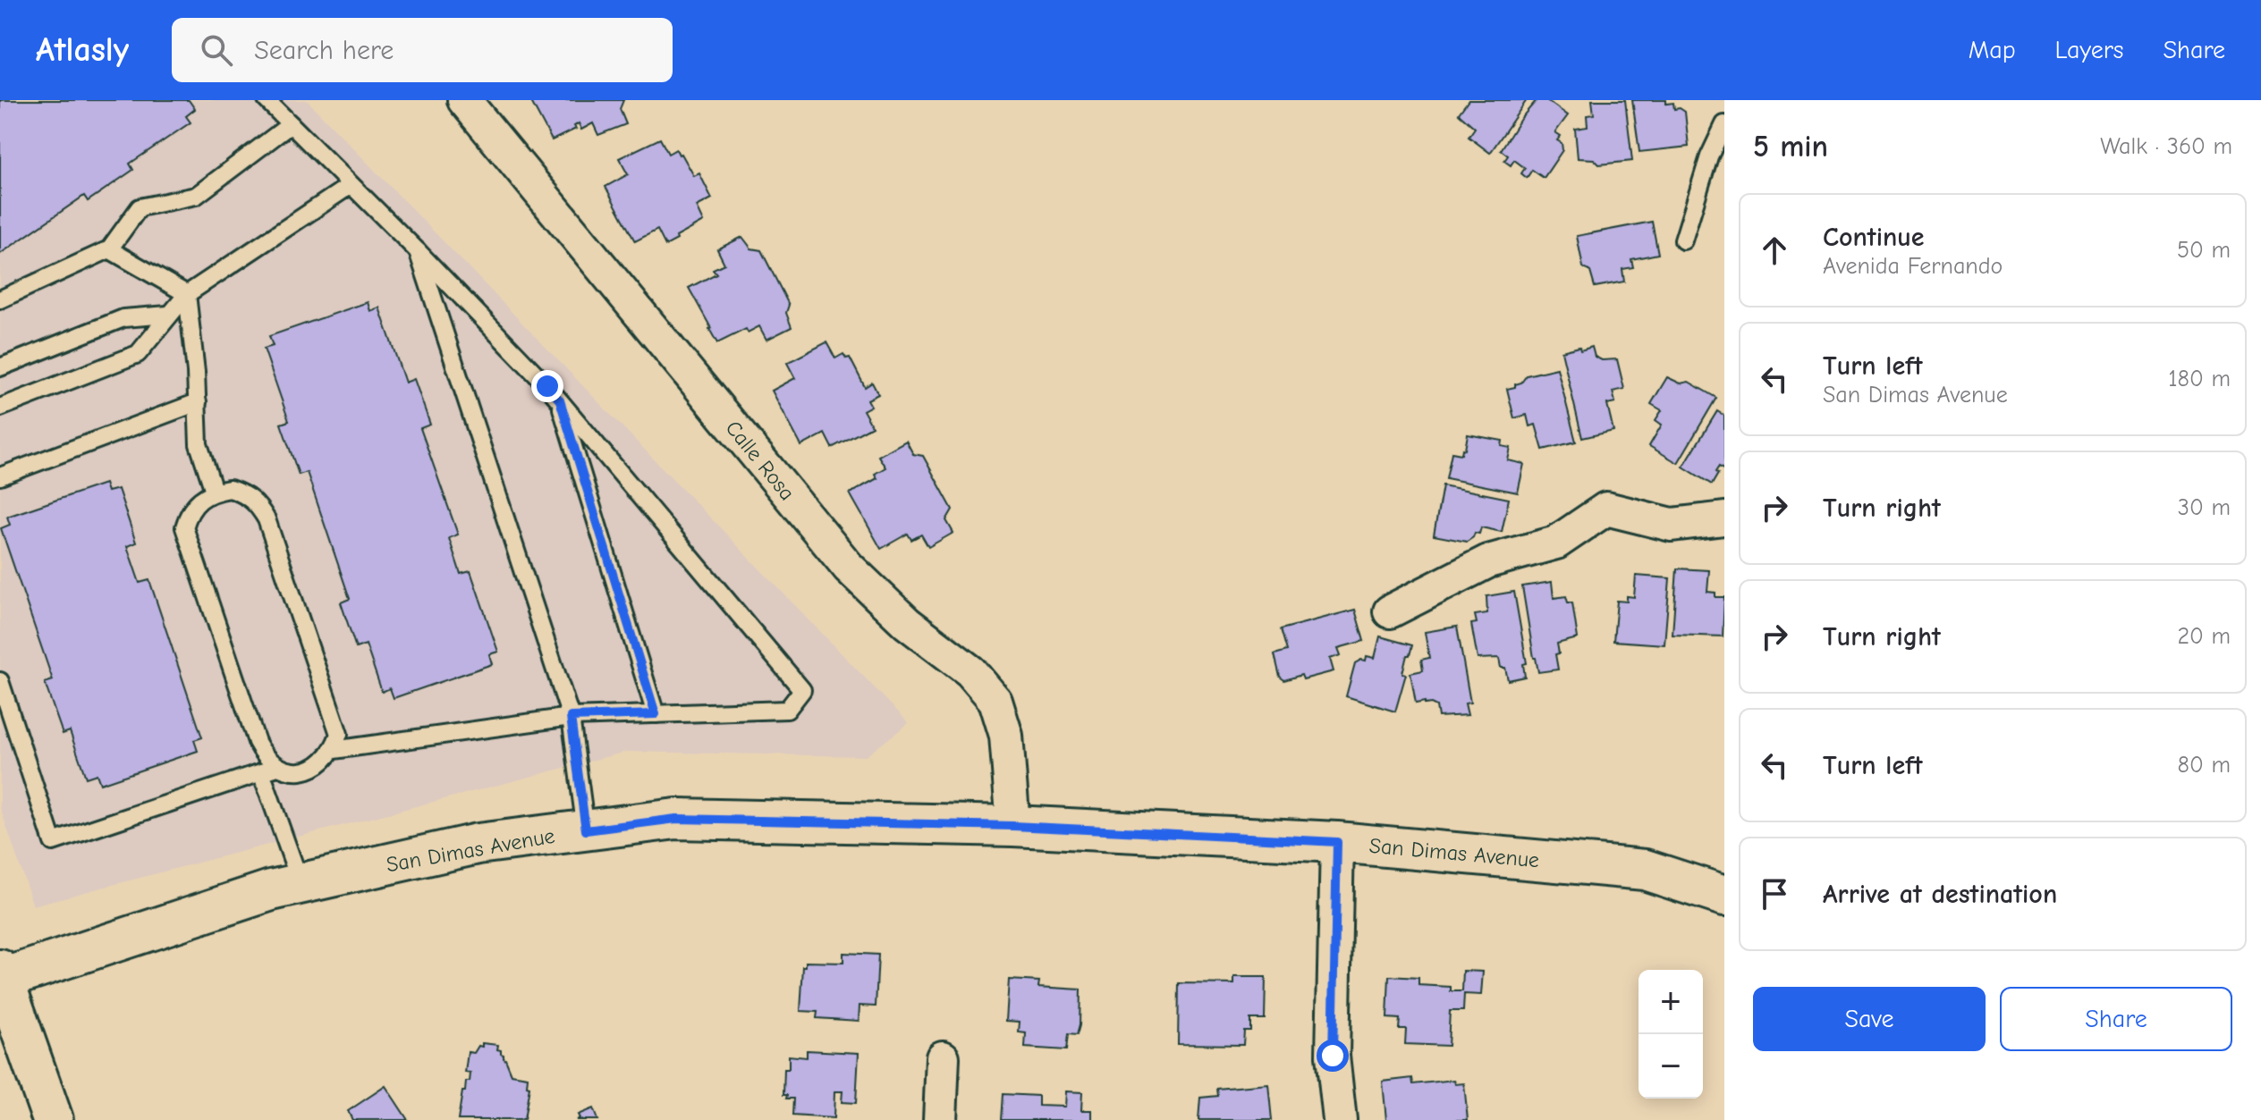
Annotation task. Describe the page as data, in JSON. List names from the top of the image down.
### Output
{
  "streets": {
    "street": ["Calle Rosa", "San Dimas Avenue"]
  },
  "crossings": [
    ["Calle Rosa", "San Dimas Avenue"]
  ],
  "page": {
    "header": "Atlasly",
    "search": "Search here",
    "nav": ["Map", "Layers", "Share"],
    "heading": ["5 min", "Walk · 360 m"],
    "list": [
      ["Continue", "Avenida Fernando", "50 m"],
      ["Turn left", "San Dimas Avenue", "180 m"],
      ["Turn right", "30 m"],
      ["Turn right", "20 m"],
      ["Turn left", "80 m"],
      "Arrive at destination"
    ],
    "buttons": ["Save", "Share"],
    "map_buttons": ["+", "−"]
  }
}
